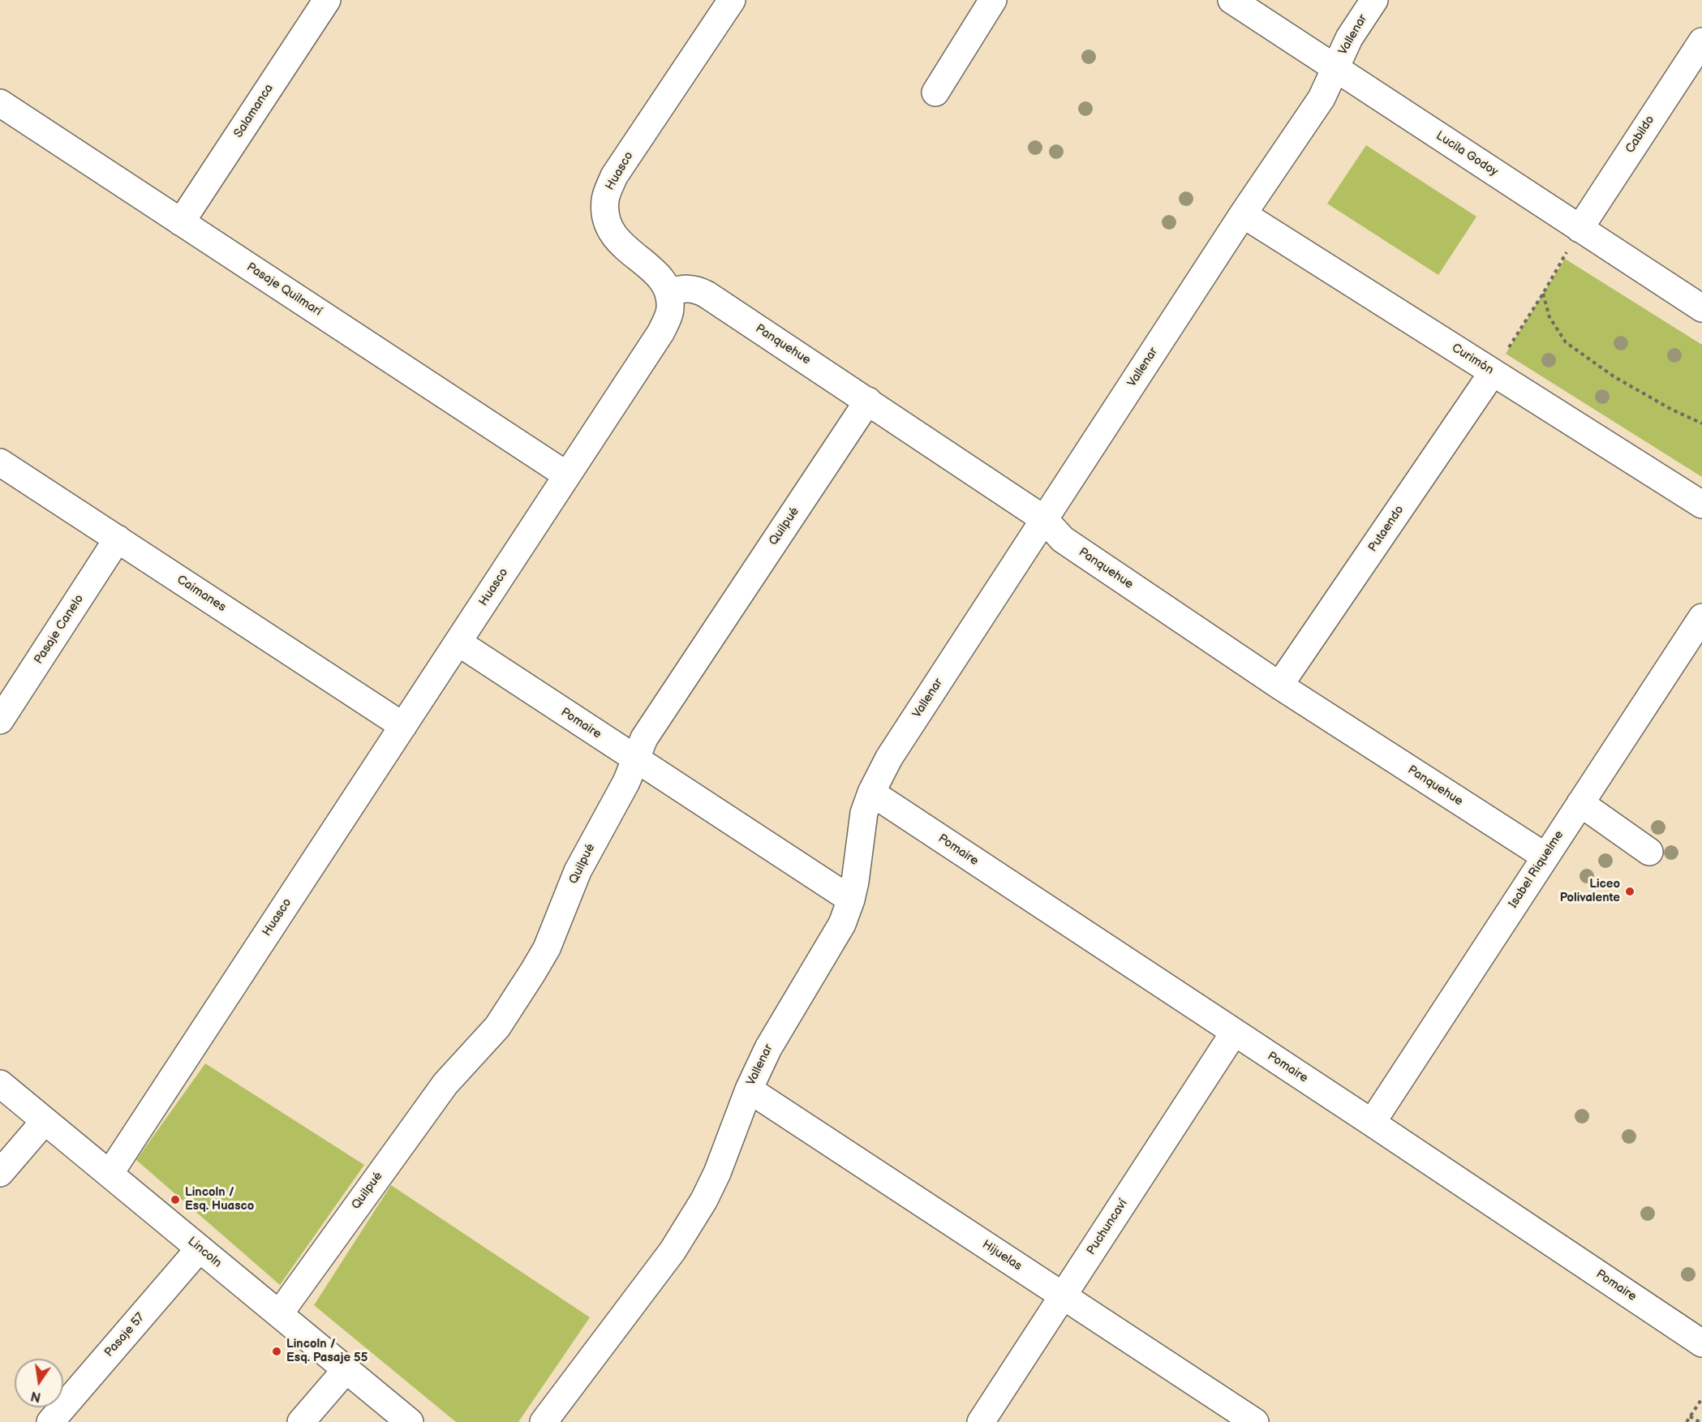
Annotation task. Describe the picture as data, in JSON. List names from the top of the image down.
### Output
{
  "streets": {
    "street": [
      "Vallenar",
      "Salamanca",
      "Cabildo",
      "Lucila Godoy",
      "Huasco",
      "Pasaje Quilmarí",
      "Panquehue",
      "Curimón",
      "Quilpué",
      "Putaendo",
      "Caimanes",
      "Pasaje Canelo",
      "Pomaire",
      "Isabel Riquelme",
      "Puchuncaví",
      "Lincoln",
      "Hijuelas",
      "Pasaje 57"
    ]
  },
  "crossings": [
    ["Vallenar", "Lucila Godoy"],
    ["Vallenar", "Panquehue"],
    ["Vallenar", "Curimón"],
    ["Vallenar", "Pomaire"],
    ["Vallenar", "Hijuelas"],
    ["Salamanca", "Pasaje Quilmarí"],
    ["Cabildo", "Lucila Godoy"],
    ["Huasco", "Pasaje Quilmarí"],
    ["Huasco", "Panquehue"],
    ["Huasco", "Caimanes"],
    ["Huasco", "Pomaire"],
    ["Huasco", "Lincoln"],
    ["Panquehue", "Quilpué"],
    ["Panquehue", "Putaendo"],
    ["Panquehue", "Isabel Riquelme"],
    ["Curimón", "Putaendo"],
    ["Quilpué", "Pomaire"],
    ["Quilpué", "Lincoln"],
    ["Caimanes", "Pasaje Canelo"],
    ["Pomaire", "Isabel Riquelme"],
    ["Pomaire", "Puchuncaví"],
    ["Puchuncaví", "Hijuelas"],
    ["Lincoln", "Pasaje 57"]
  ],
  "places": ["Liceo Polivalente", "Lincoln / Esq. Huasco", "Lincoln / Esq. Pasaje 55"],
  "north": "bottom"
}
